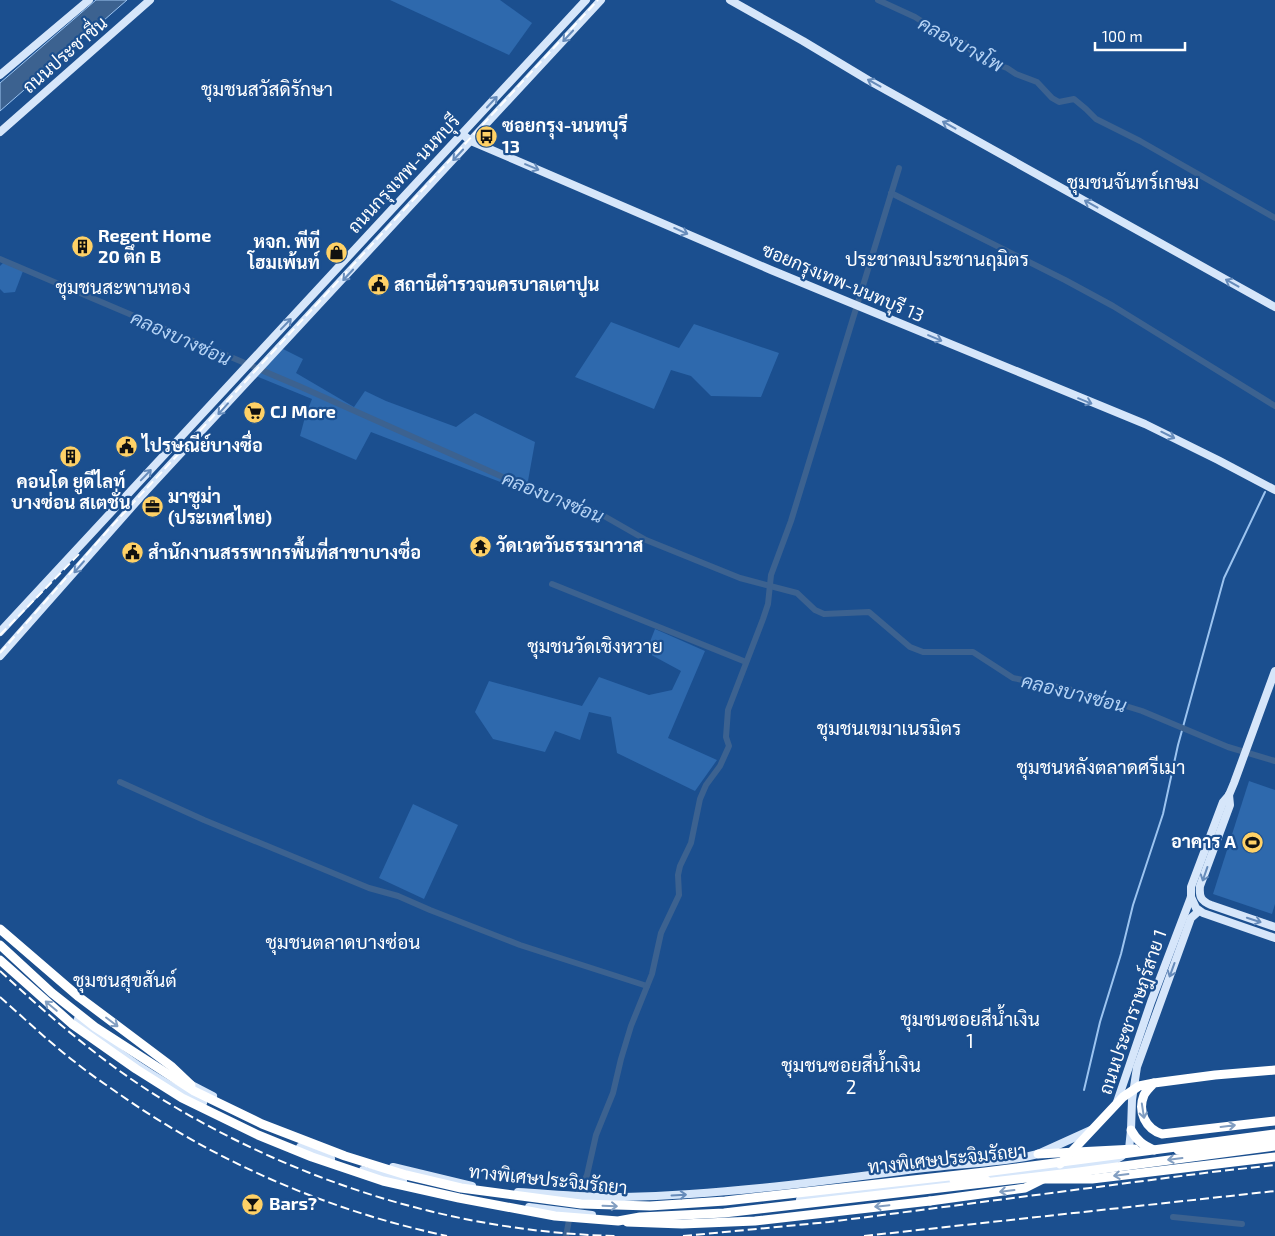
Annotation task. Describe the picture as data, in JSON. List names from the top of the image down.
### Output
{
  "streets": {
    "highway": ["ทางพิเศษประจิมรัถยา"],
    "main road": [
      "ถนนประชาชื่น",
      "ถนนกรุงเทพ-นนทบุรี",
      "ซอยกรุงเทพ-นนทบุรี 13",
      "ถนนประชาราษฎร์สาย 1"
    ]
  },
  "crossings": [
    ["ถนนกรุงเทพ-นนทบุรี", "ซอยกรุงเทพ-นนทบุรี 13"]
  ],
  "one_way": ["ซอยกรุงเทพ-นนทบุรี 13"],
  "districts": [
    "ชุมชนสวัสดิรักษา",
    "ชุมชนจันทร์เกษม",
    "ประชาคมประชานฤมิตร",
    "ชุมชนสะพานทอง",
    "ชุมชนวัดเชิงหวาย",
    "ชุมชนเขมาเนรมิตร",
    "ชุมชนหลังตลาดศรีเมา",
    "ชุมชนตลาดบางซ่อน",
    "ชุมชนสุขสันต์",
    "ชุมชนซอยสีน้ำเงิน 1",
    "ชุมชนซอยสีน้ำเงิน 2"
  ],
  "water": ["คลองบางโพ", "คลองบางซ่อน"],
  "places": {
    "bus stop": ["ซอยกรุง-นนทบุรี 13"],
    "building": ["Regent Home 20 ตึก B", "คอนโด ยูดีไลท์ บางซ่อน สเตชั่น"],
    "shop": ["หจก. พีที โฮมเพ้นท์"],
    "public building": ["สถานีตำรวจนครบาลเตาปูน", "ไปรษณีย์บางซื่อ", "สำนักงานสรรพากรพื้นที่สาขาบางซื่อ"],
    "supermarket": ["CJ More"],
    "office": ["มาซูม่า (ประเทศไทย)"],
    "temple": ["วัดเวตวันธรรมาวาส"],
    "sports": ["อาคาร A"],
    "bar": ["Bars?"]
  },
  "scale_bar": "100 m"
}
